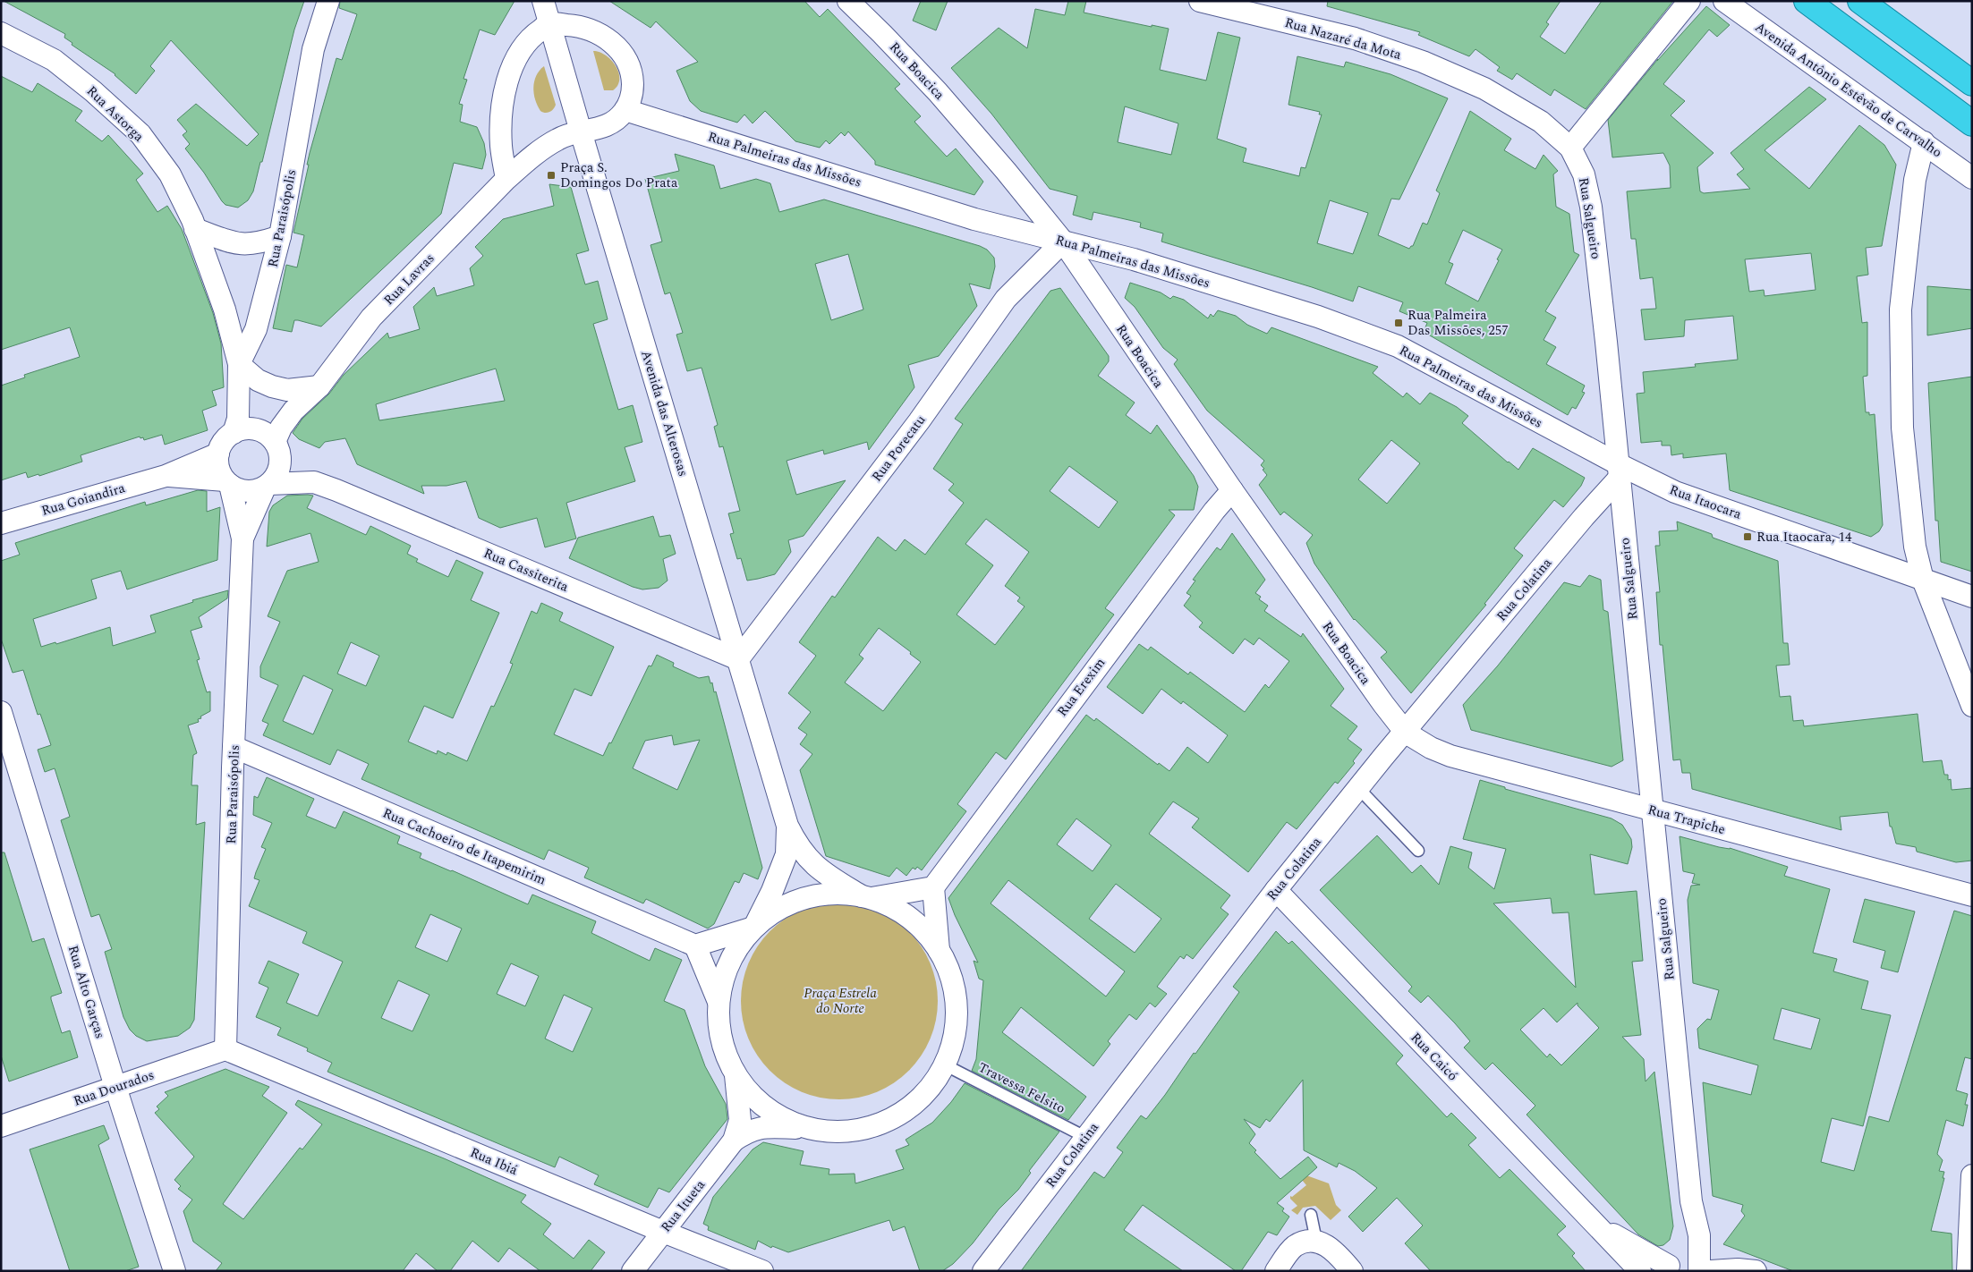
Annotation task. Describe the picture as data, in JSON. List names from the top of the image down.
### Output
{
  "streets": {
    "street": [
      "Rua Nazaré da Mota",
      "Rua Boacica",
      "Avenida Antônio Estêvão de Carvalho",
      "Rua Astorga",
      "Rua Palmeiras das Missões",
      "Rua Paraisópolis",
      "Rua Salgueiro",
      "Rua Lavras",
      "Avenida das Alterosas",
      "Rua Porecatu",
      "Rua Goiandira",
      "Rua Itaocara",
      "Rua Cassiterita",
      "Rua Colatina",
      "Rua Erexim",
      "Rua Trapiche",
      "Rua Cachoeiro de Itapemirim",
      "Rua Alto Garças",
      "Rua Caicó",
      "Rua Dourados",
      "Rua Ibiá",
      "Rua Itueta"
    ],
    "lane": ["Travessa Felsito"]
  },
  "crossings": [
    ["Rua Nazaré da Mota", "Rua Salgueiro"],
    ["Rua Boacica", "Rua Palmeiras das Missões"],
    ["Rua Boacica", "Rua Porecatu"],
    ["Rua Boacica", "Rua Colatina"],
    ["Rua Boacica", "Rua Erexim"],
    ["Rua Boacica", "Rua Trapiche"],
    ["Rua Astorga", "Rua Paraisópolis"],
    ["Rua Palmeiras das Missões", "Rua Salgueiro"],
    ["Rua Palmeiras das Missões", "Rua Lavras"],
    ["Rua Palmeiras das Missões", "Rua Porecatu"],
    ["Rua Palmeiras das Missões", "Rua Itaocara"],
    ["Rua Palmeiras das Missões", "Rua Colatina"],
    ["Rua Paraisópolis", "Rua Lavras"],
    ["Rua Paraisópolis", "Rua Goiandira"],
    ["Rua Paraisópolis", "Rua Cassiterita"],
    ["Rua Paraisópolis", "Rua Cachoeiro de Itapemirim"],
    ["Rua Paraisópolis", "Rua Dourados"],
    ["Rua Paraisópolis", "Rua Ibiá"],
    ["Rua Salgueiro", "Rua Itaocara"],
    ["Rua Salgueiro", "Rua Colatina"],
    ["Rua Salgueiro", "Rua Trapiche"],
    ["Rua Salgueiro", "Rua Caicó"],
    ["Rua Lavras", "Avenida das Alterosas"],
    ["Rua Lavras", "Rua Goiandira"],
    ["Rua Lavras", "Rua Cassiterita"],
    ["Avenida das Alterosas", "Rua Porecatu"],
    ["Avenida das Alterosas", "Rua Cassiterita"],
    ["Rua Porecatu", "Rua Cassiterita"],
    ["Rua Goiandira", "Rua Cassiterita"],
    ["Rua Itaocara", "Rua Colatina"],
    ["Rua Colatina", "Rua Trapiche"],
    ["Rua Colatina", "Rua Caicó"],
    ["Rua Colatina", "Travessa Felsito"],
    ["Rua Alto Garças", "Rua Dourados"],
    ["Rua Dourados", "Rua Ibiá"],
    ["Rua Ibiá", "Rua Itueta"]
  ],
  "parks": ["Praça Estrela do Norte"],
  "places": {
    "transit": ["Praça S. Domingos Do Prata", "Rua Palmeira Das Missões, 257", "Rua Itaocara, 14"]
  }
}
